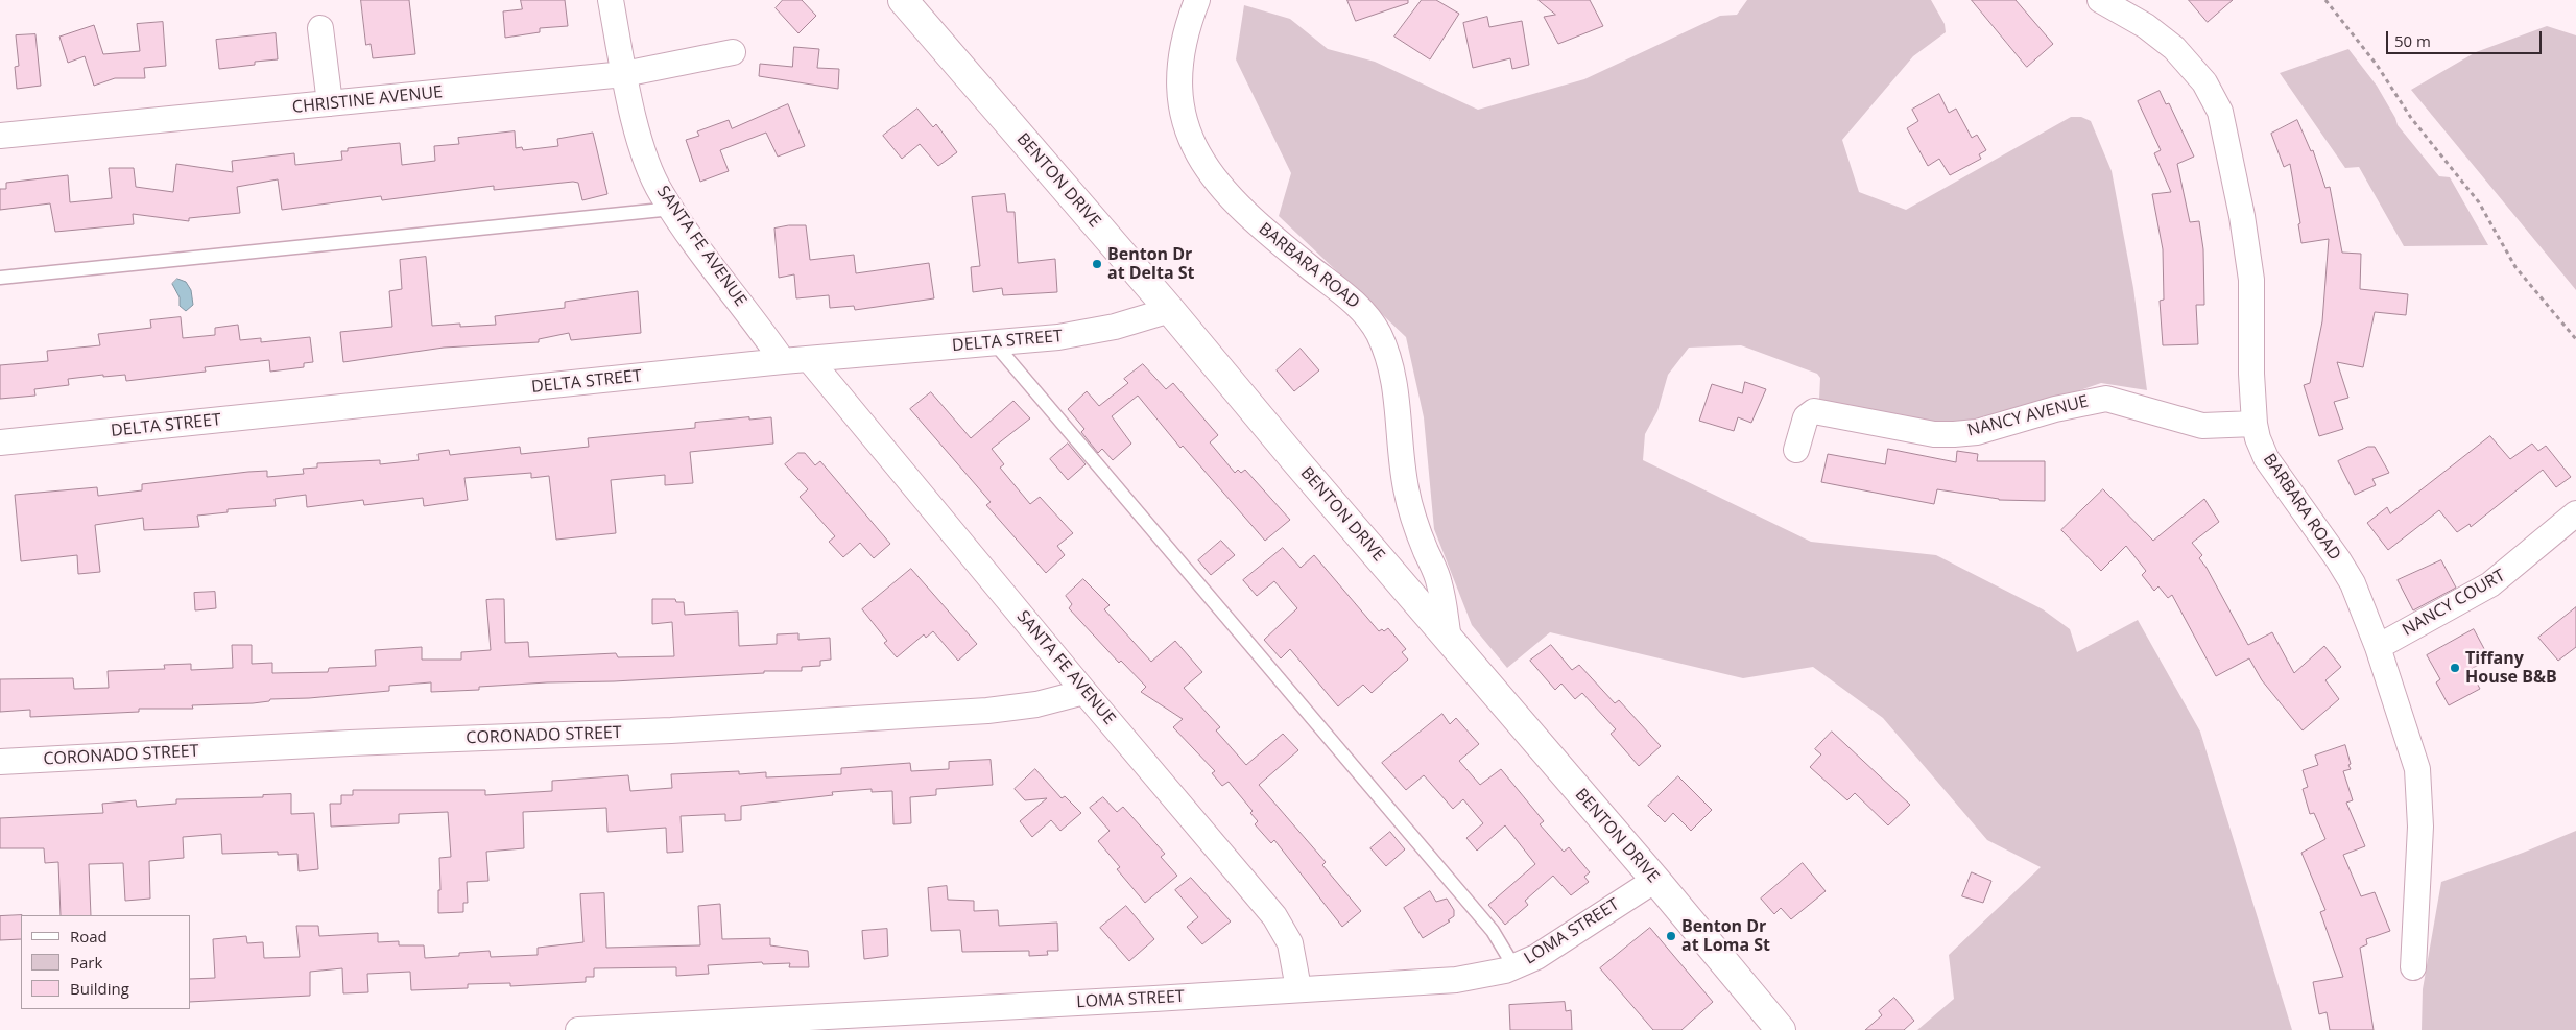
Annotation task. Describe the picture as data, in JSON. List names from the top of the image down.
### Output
{
  "streets": {
    "street": [
      "CHRISTINE AVENUE",
      "BENTON DRIVE",
      "SANTA FE AVENUE",
      "BARBARA ROAD",
      "DELTA STREET",
      "NANCY AVENUE",
      "NANCY COURT",
      "CORONADO STREET",
      "LOMA STREET"
    ]
  },
  "crossings": [
    ["CHRISTINE AVENUE", "SANTA FE AVENUE"],
    ["BENTON DRIVE", "BARBARA ROAD"],
    ["BENTON DRIVE", "DELTA STREET"],
    ["BENTON DRIVE", "LOMA STREET"],
    ["SANTA FE AVENUE", "DELTA STREET"],
    ["SANTA FE AVENUE", "CORONADO STREET"],
    ["SANTA FE AVENUE", "LOMA STREET"],
    ["BARBARA ROAD", "NANCY AVENUE"],
    ["BARBARA ROAD", "NANCY COURT"]
  ],
  "places": ["Benton Dr at Delta St", "Tiffany House B&B", "Benton Dr at Loma St"],
  "legend": ["Road", "Park", "Building"],
  "scale_bar": "50 m"
}
